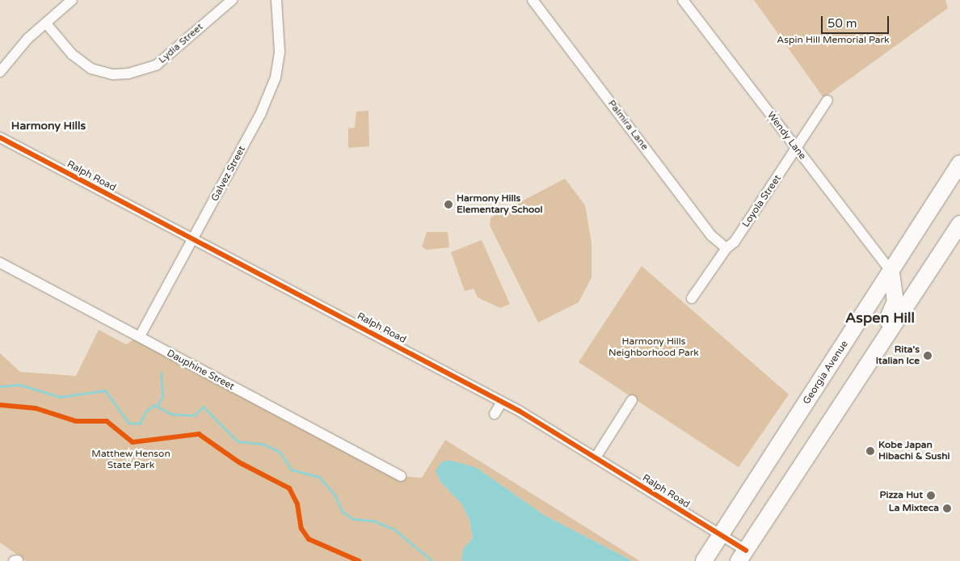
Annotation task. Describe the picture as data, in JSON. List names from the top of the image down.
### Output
{
  "streets": {
    "main road": ["Georgia Avenue"],
    "street": [
      "Lydia Street",
      "Palmira Lane",
      "Wendy Lane",
      "Galvez Street",
      "Ralph Road",
      "Loyola Street",
      "Dauphine Street"
    ]
  },
  "crossings": [
    ["Palmira Lane", "Loyola Street"],
    ["Wendy Lane", "Loyola Street"],
    ["Wendy Lane", "Georgia Avenue"],
    ["Galvez Street", "Ralph Road"],
    ["Galvez Street", "Dauphine Street"],
    ["Ralph Road", "Georgia Avenue"]
  ],
  "districts": ["Harmony Hills", "Aspen Hill"],
  "parks": ["Aspin Hill Memorial Park", "Harmony Hills Neighborhood Park", "Matthew Henson State Park"],
  "places": [
    "Harmony Hills Elementary School",
    "Rita's Italian Ice",
    "Kobe Japan Hibachi & Sushi",
    "Pizza Hut",
    "La Mixteca"
  ],
  "scale_bar": "50 m"
}
